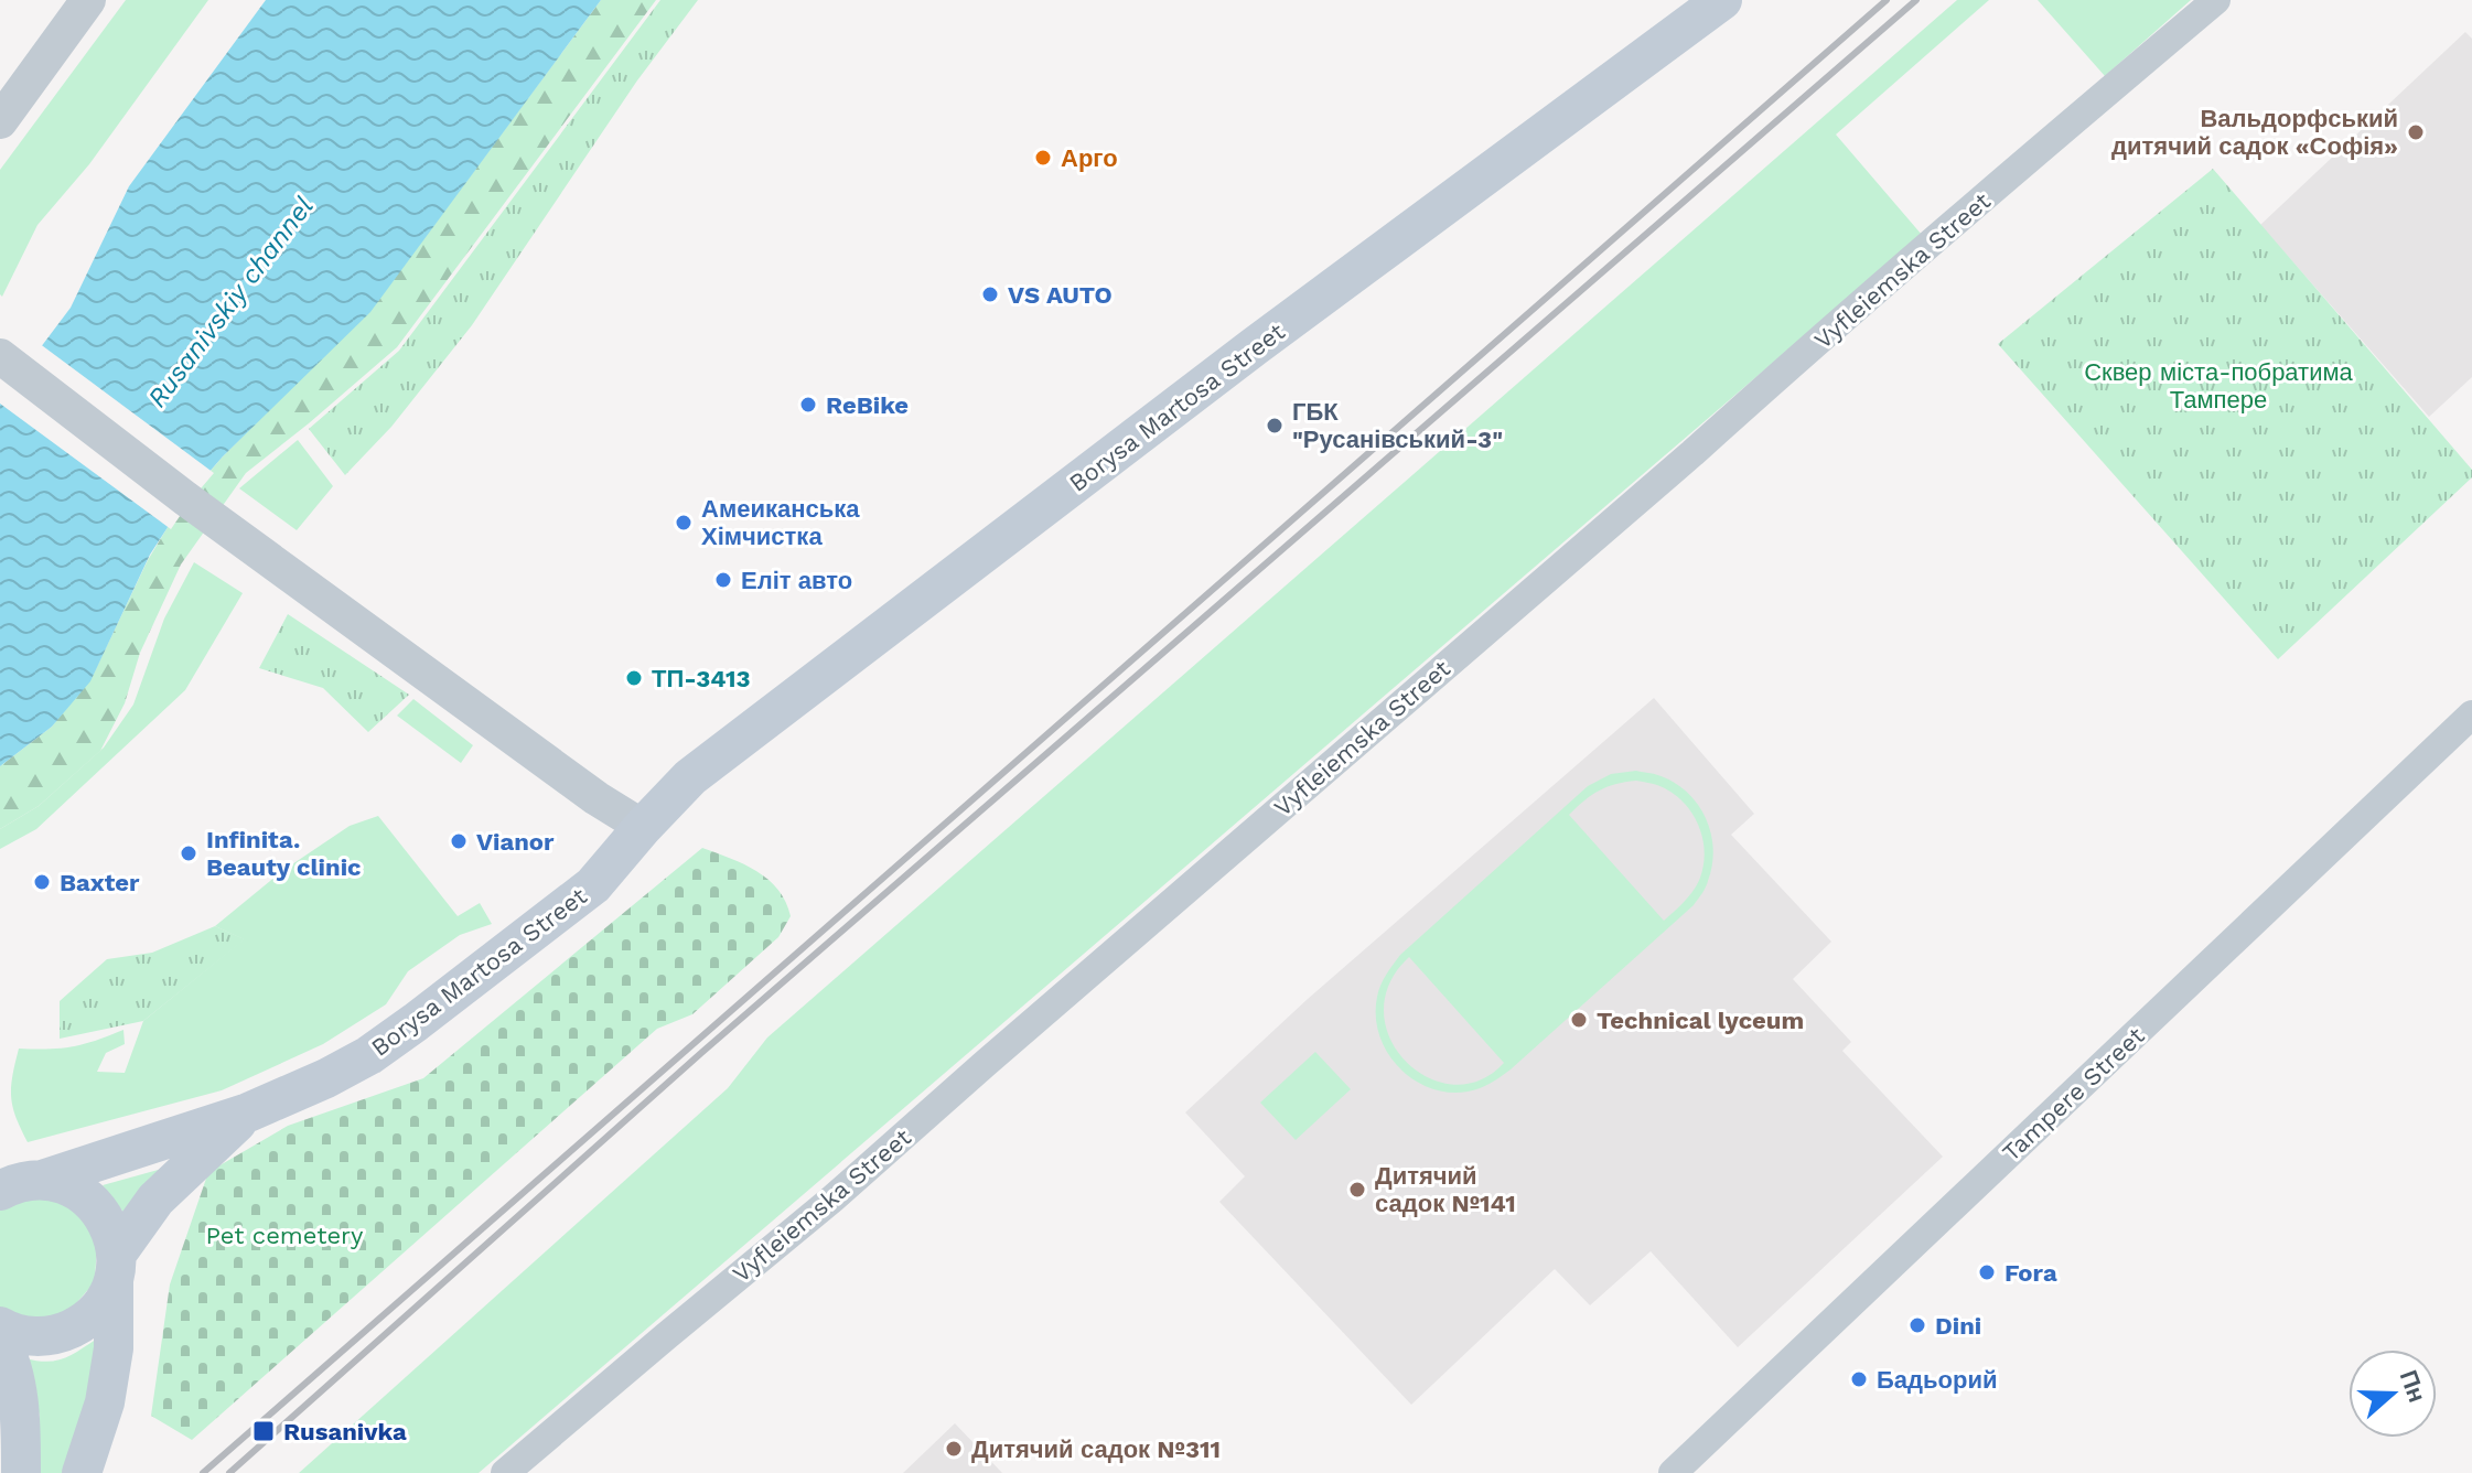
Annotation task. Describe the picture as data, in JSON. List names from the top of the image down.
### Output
{
  "streets": {
    "main road": ["Borysa Martosa Street"],
    "street": ["Vyfleiemska Street", "Tampere Street"]
  },
  "water": ["Rusanivskiy channel"],
  "parks": ["Сквер міста-побратима Тампере", "Pet cemetery"],
  "places": {
    "other": [
      "Вальдорфський дитячий садок «Софія»",
      "Арго",
      "VS AUTO",
      "ReBike",
      "ГБК \"Русанівський-3\"",
      "Амеиканська Хімчистка",
      "Еліт авто",
      "ТП-3413",
      "Vianor",
      "Infinita. Beauty clinic",
      "Baxter",
      "Technical lyceum",
      "Дитячий садок №141",
      "Fora",
      "Dini",
      "Бадьорий",
      "Дитячий садок №311"
    ],
    "transit": ["Rusanivka"]
  },
  "north": "right"
}
